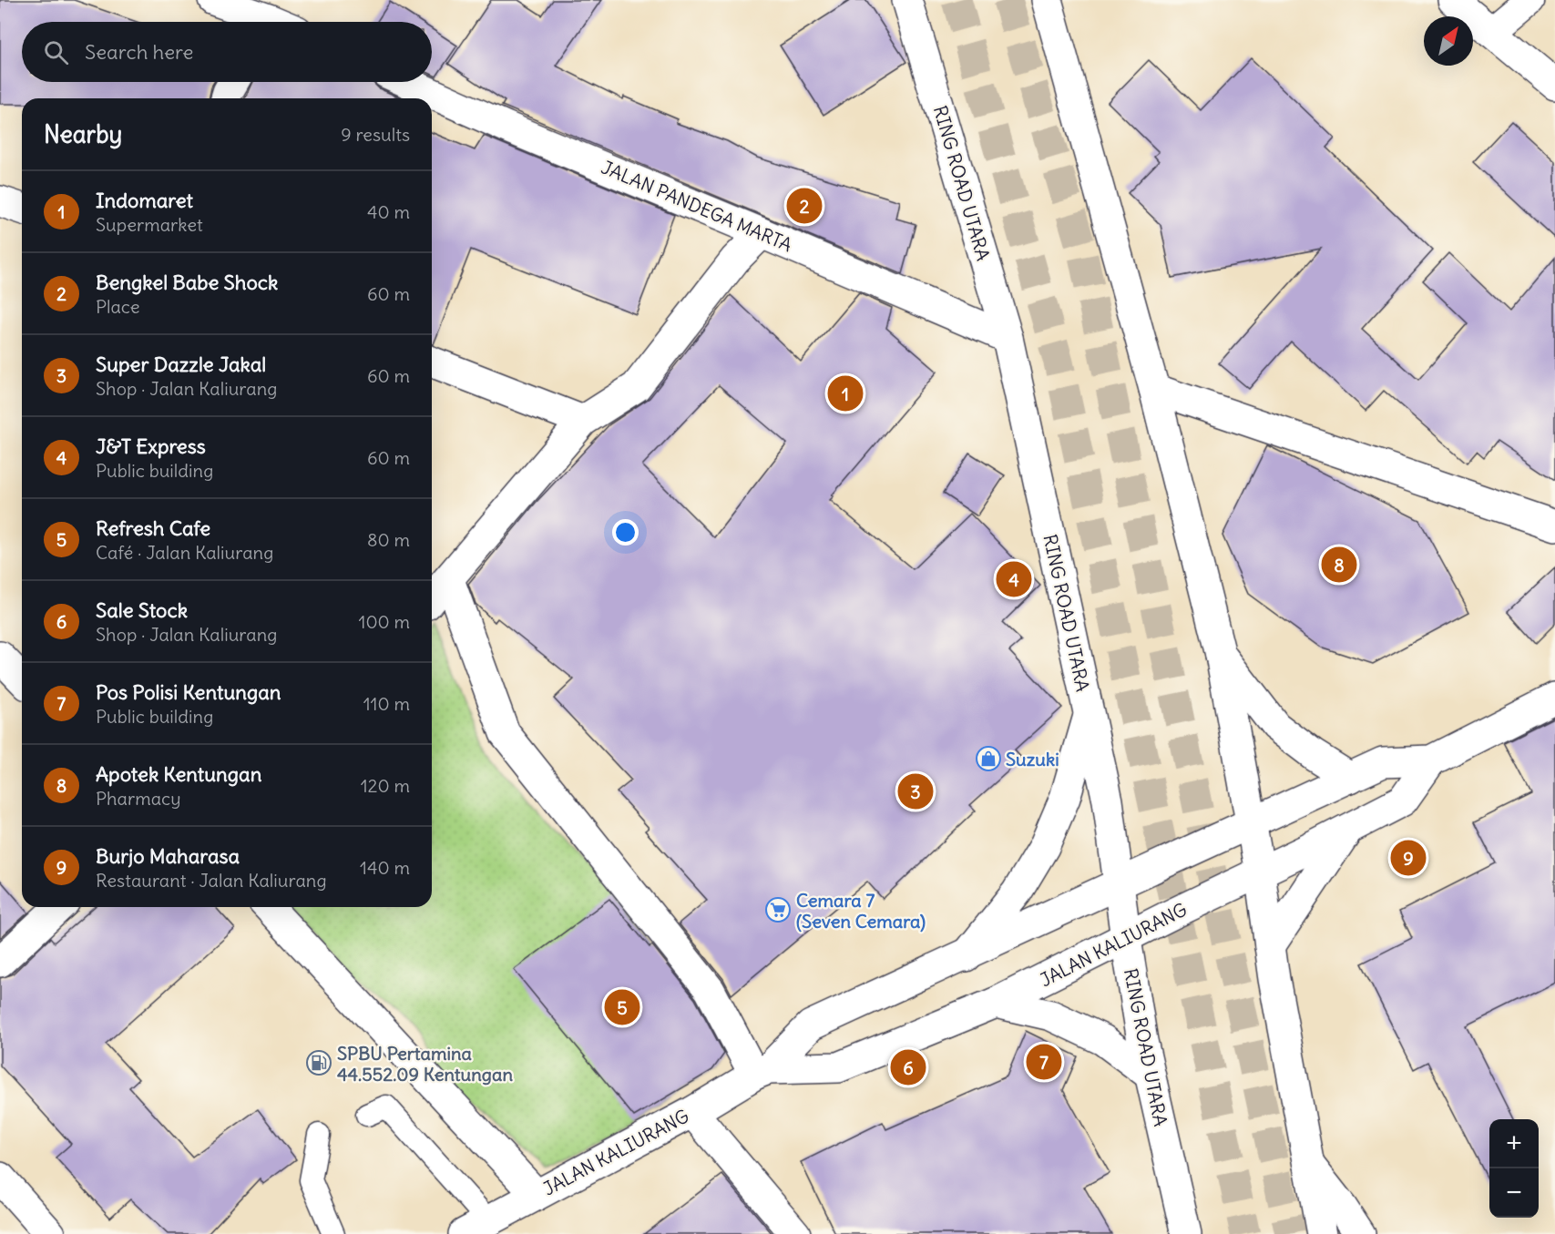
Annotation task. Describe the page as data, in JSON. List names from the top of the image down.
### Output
{
  "streets": {
    "main road": ["RING ROAD UTARA", "JALAN PANDEGA MARTA", "JALAN KALIURANG"]
  },
  "crossings": [
    ["RING ROAD UTARA", "JALAN PANDEGA MARTA"],
    ["RING ROAD UTARA", "JALAN KALIURANG"]
  ],
  "places": {
    "shop": ["Suzuki"],
    "supermarket": ["Cemara 7 (Seven Cemara)"],
    "fuel station": ["SPBU Pertamina 44.552.09 Kentungan"]
  },
  "north": "top right",
  "page": {
    "search": "Search here",
    "heading": ["Nearby", "9 results"],
    "list": [
      {
        "mark": "1",
        "name": "Indomaret",
        "note": "Supermarket",
        "value": "40 m"
      },
      {
        "mark": "2",
        "name": "Bengkel Babe Shock",
        "note": "Place",
        "value": "60 m"
      },
      {
        "mark": "3",
        "name": "Super Dazzle Jakal",
        "note": "Shop · Jalan Kaliurang",
        "value": "60 m"
      },
      {
        "mark": "4",
        "name": "J&T Express",
        "note": "Public building",
        "value": "60 m"
      },
      {
        "mark": "5",
        "name": "Refresh Cafe",
        "note": "Café · Jalan Kaliurang",
        "value": "80 m"
      },
      {
        "mark": "6",
        "name": "Sale Stock",
        "note": "Shop · Jalan Kaliurang",
        "value": "100 m"
      },
      {
        "mark": "7",
        "name": "Pos Polisi Kentungan",
        "note": "Public building",
        "value": "110 m"
      },
      {
        "mark": "8",
        "name": "Apotek Kentungan",
        "note": "Pharmacy",
        "value": "120 m"
      },
      {
        "mark": "9",
        "name": "Burjo Maharasa",
        "note": "Restaurant · Jalan Kaliurang",
        "value": "140 m"
      }
    ],
    "pins": [
      "2",
      "1",
      "8",
      "4",
      "3",
      "9",
      "5",
      "7",
      "6"
    ],
    "map_buttons": ["+", "−"]
  }
}
